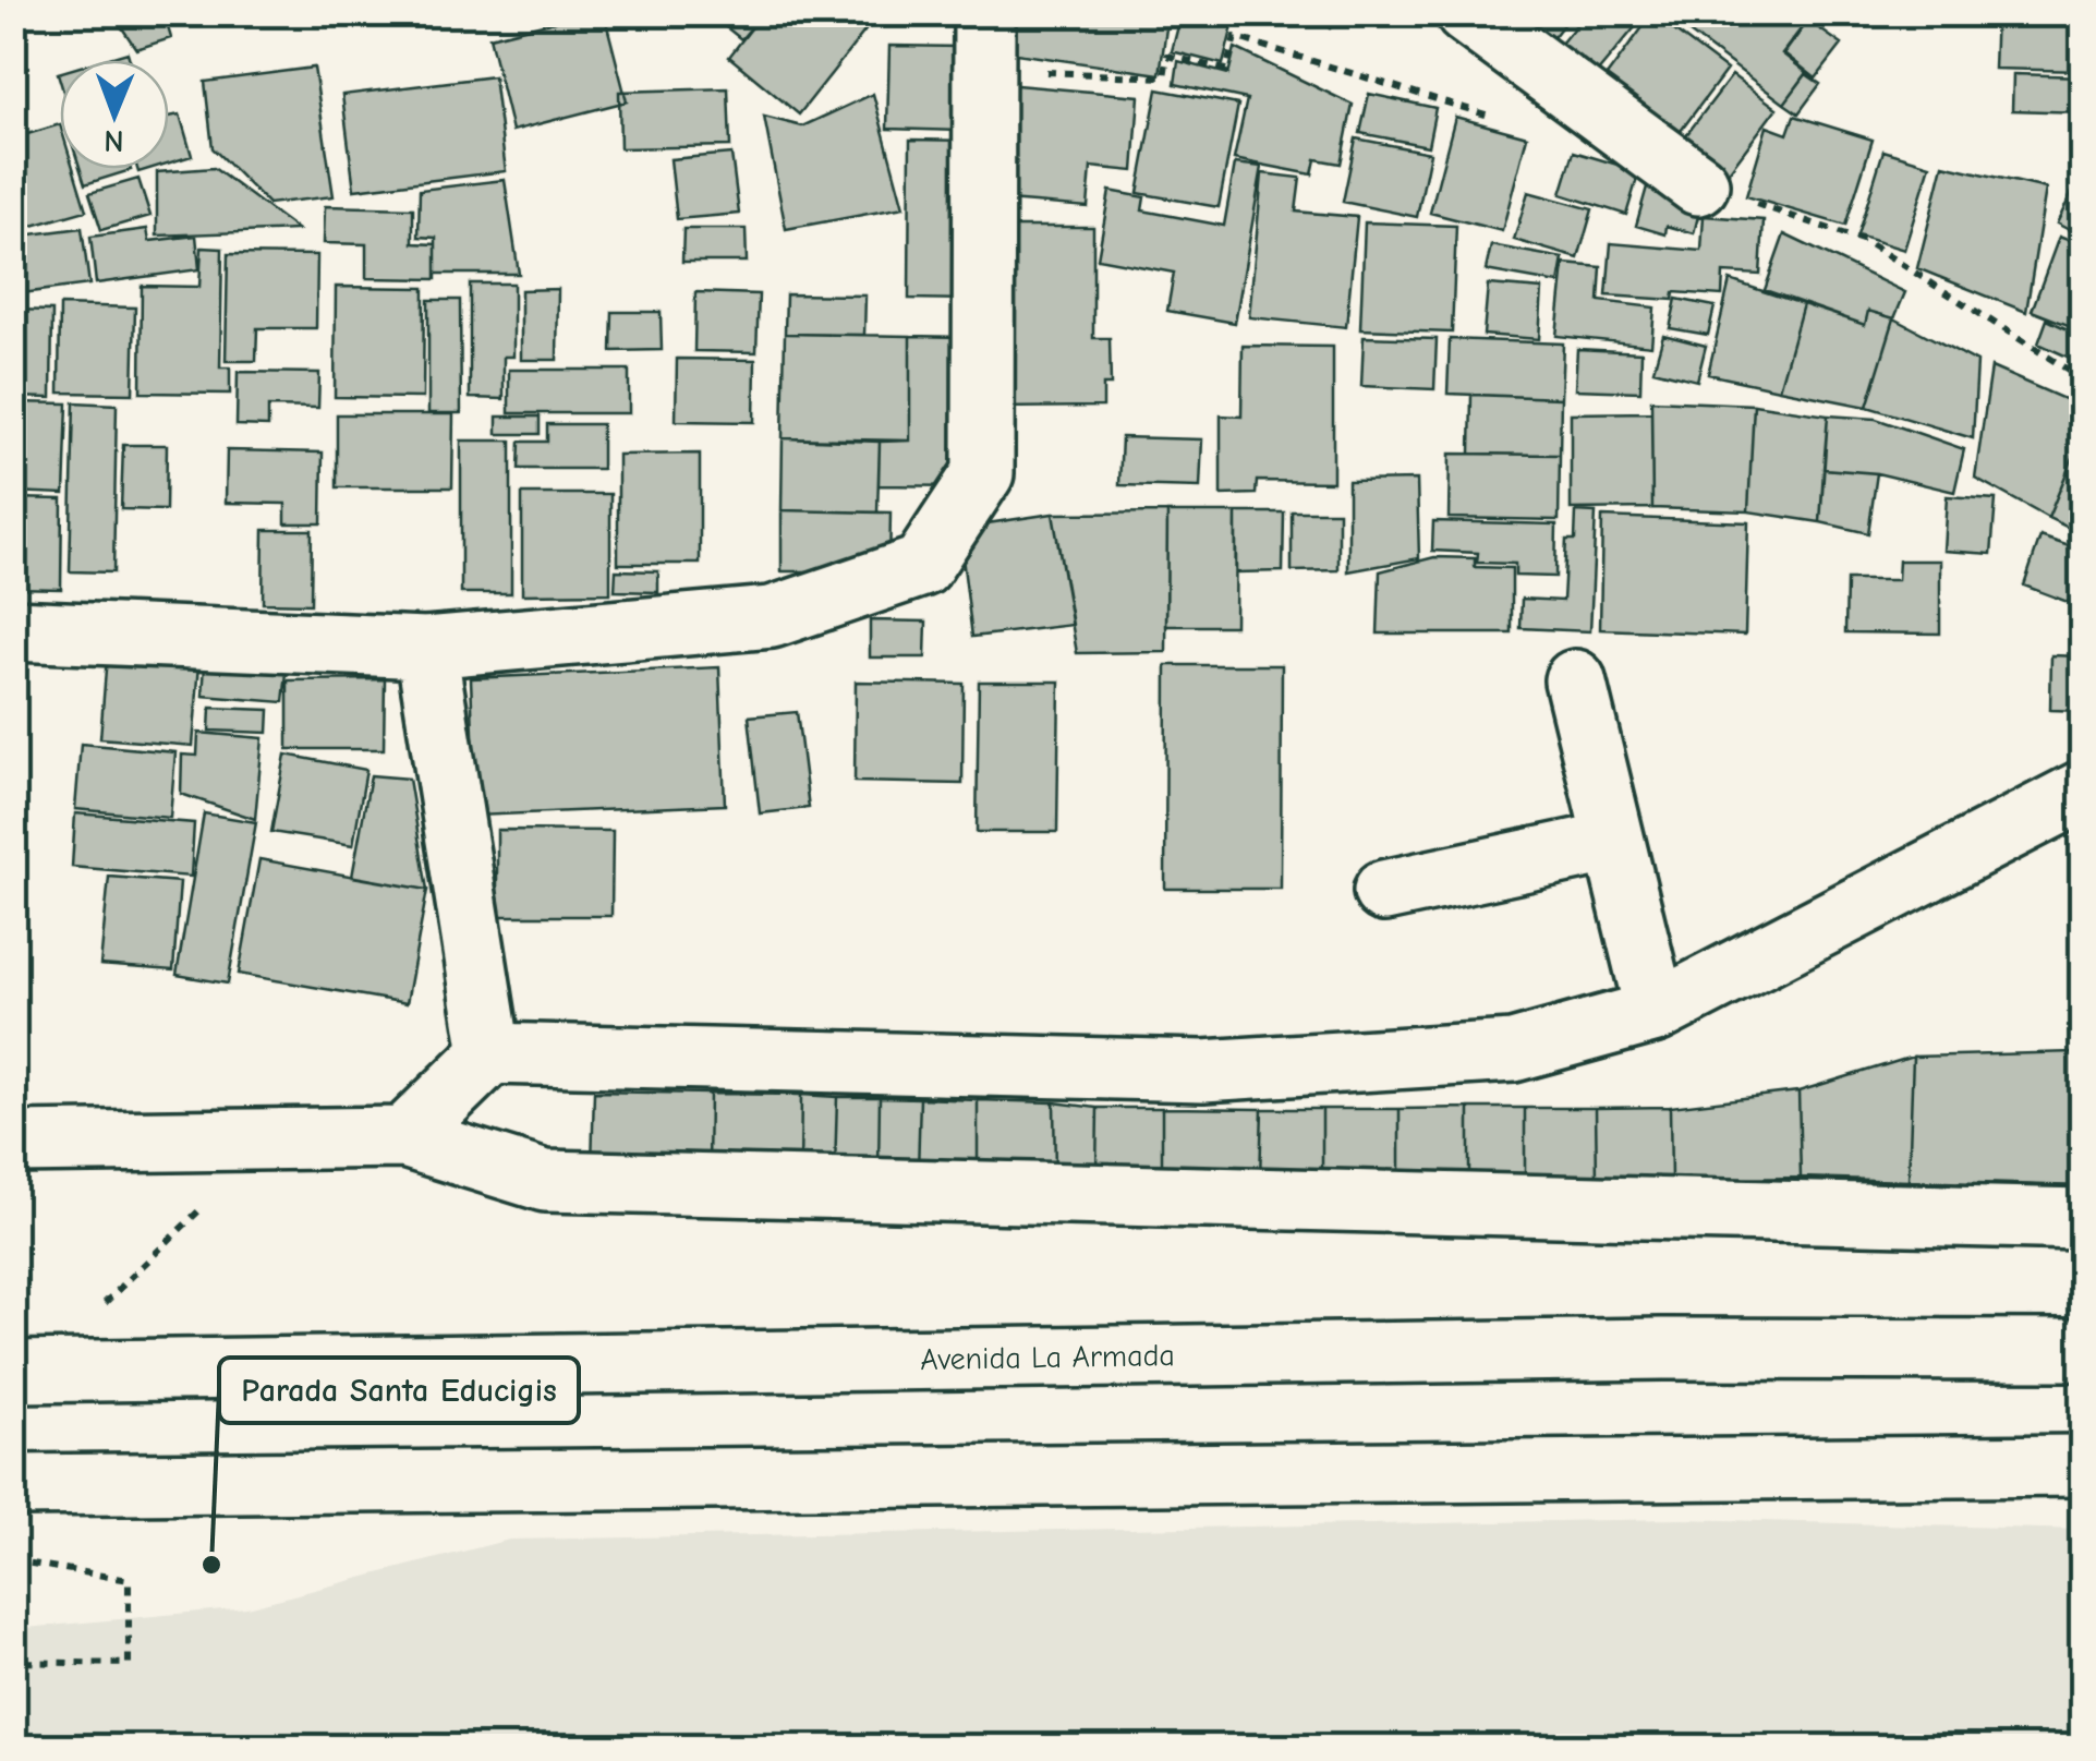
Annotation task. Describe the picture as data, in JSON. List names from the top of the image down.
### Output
{
  "streets": {
    "street": ["Avenida La Armada"]
  },
  "places": ["Parada Santa Educigis"],
  "north": "bottom"
}
